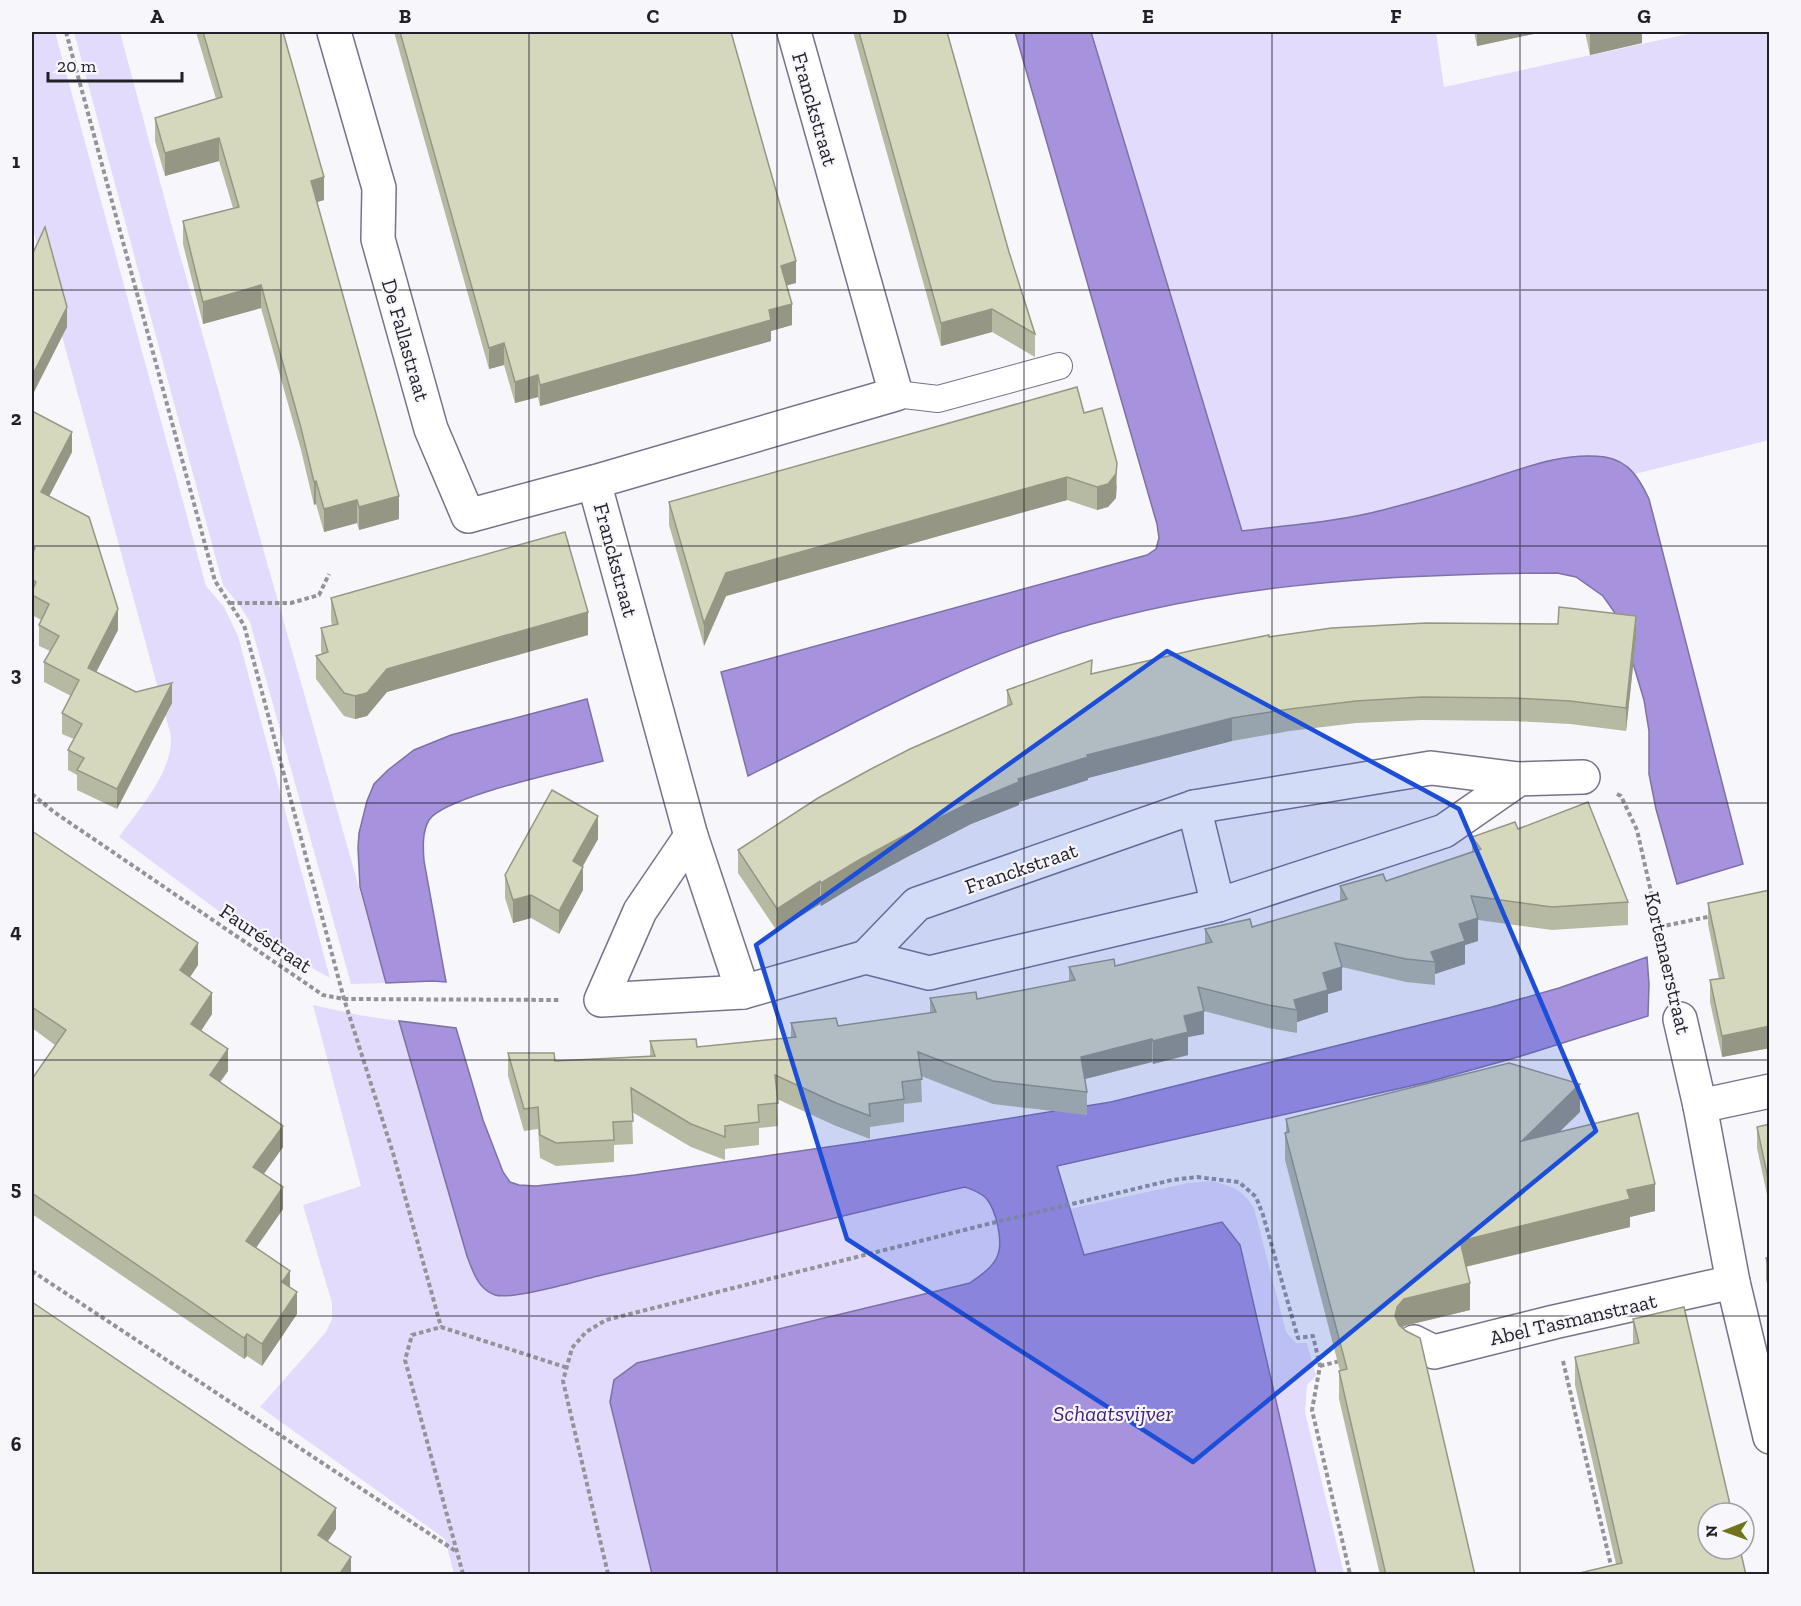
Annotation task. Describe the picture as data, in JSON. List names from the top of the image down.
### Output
{
  "streets": {
    "street": [
      "Franckstraat",
      "De Fallastraat",
      "Kortenaerstraat",
      "Abel Tasmanstraat"
    ],
    "path": ["Fauréstraat"]
  },
  "crossings": [
    ["Franckstraat", "De Fallastraat"],
    ["Franckstraat", "Kortenaerstraat"]
  ],
  "water": ["Schaatsvijver"],
  "scale_bar": "20 m",
  "north": "left",
  "grid": {
    "columns": [
      "A",
      "B",
      "C",
      "D",
      "E",
      "F",
      "G"
    ],
    "rows": [
      "1",
      "2",
      "3",
      "4",
      "5",
      "6"
    ]
  }
}
